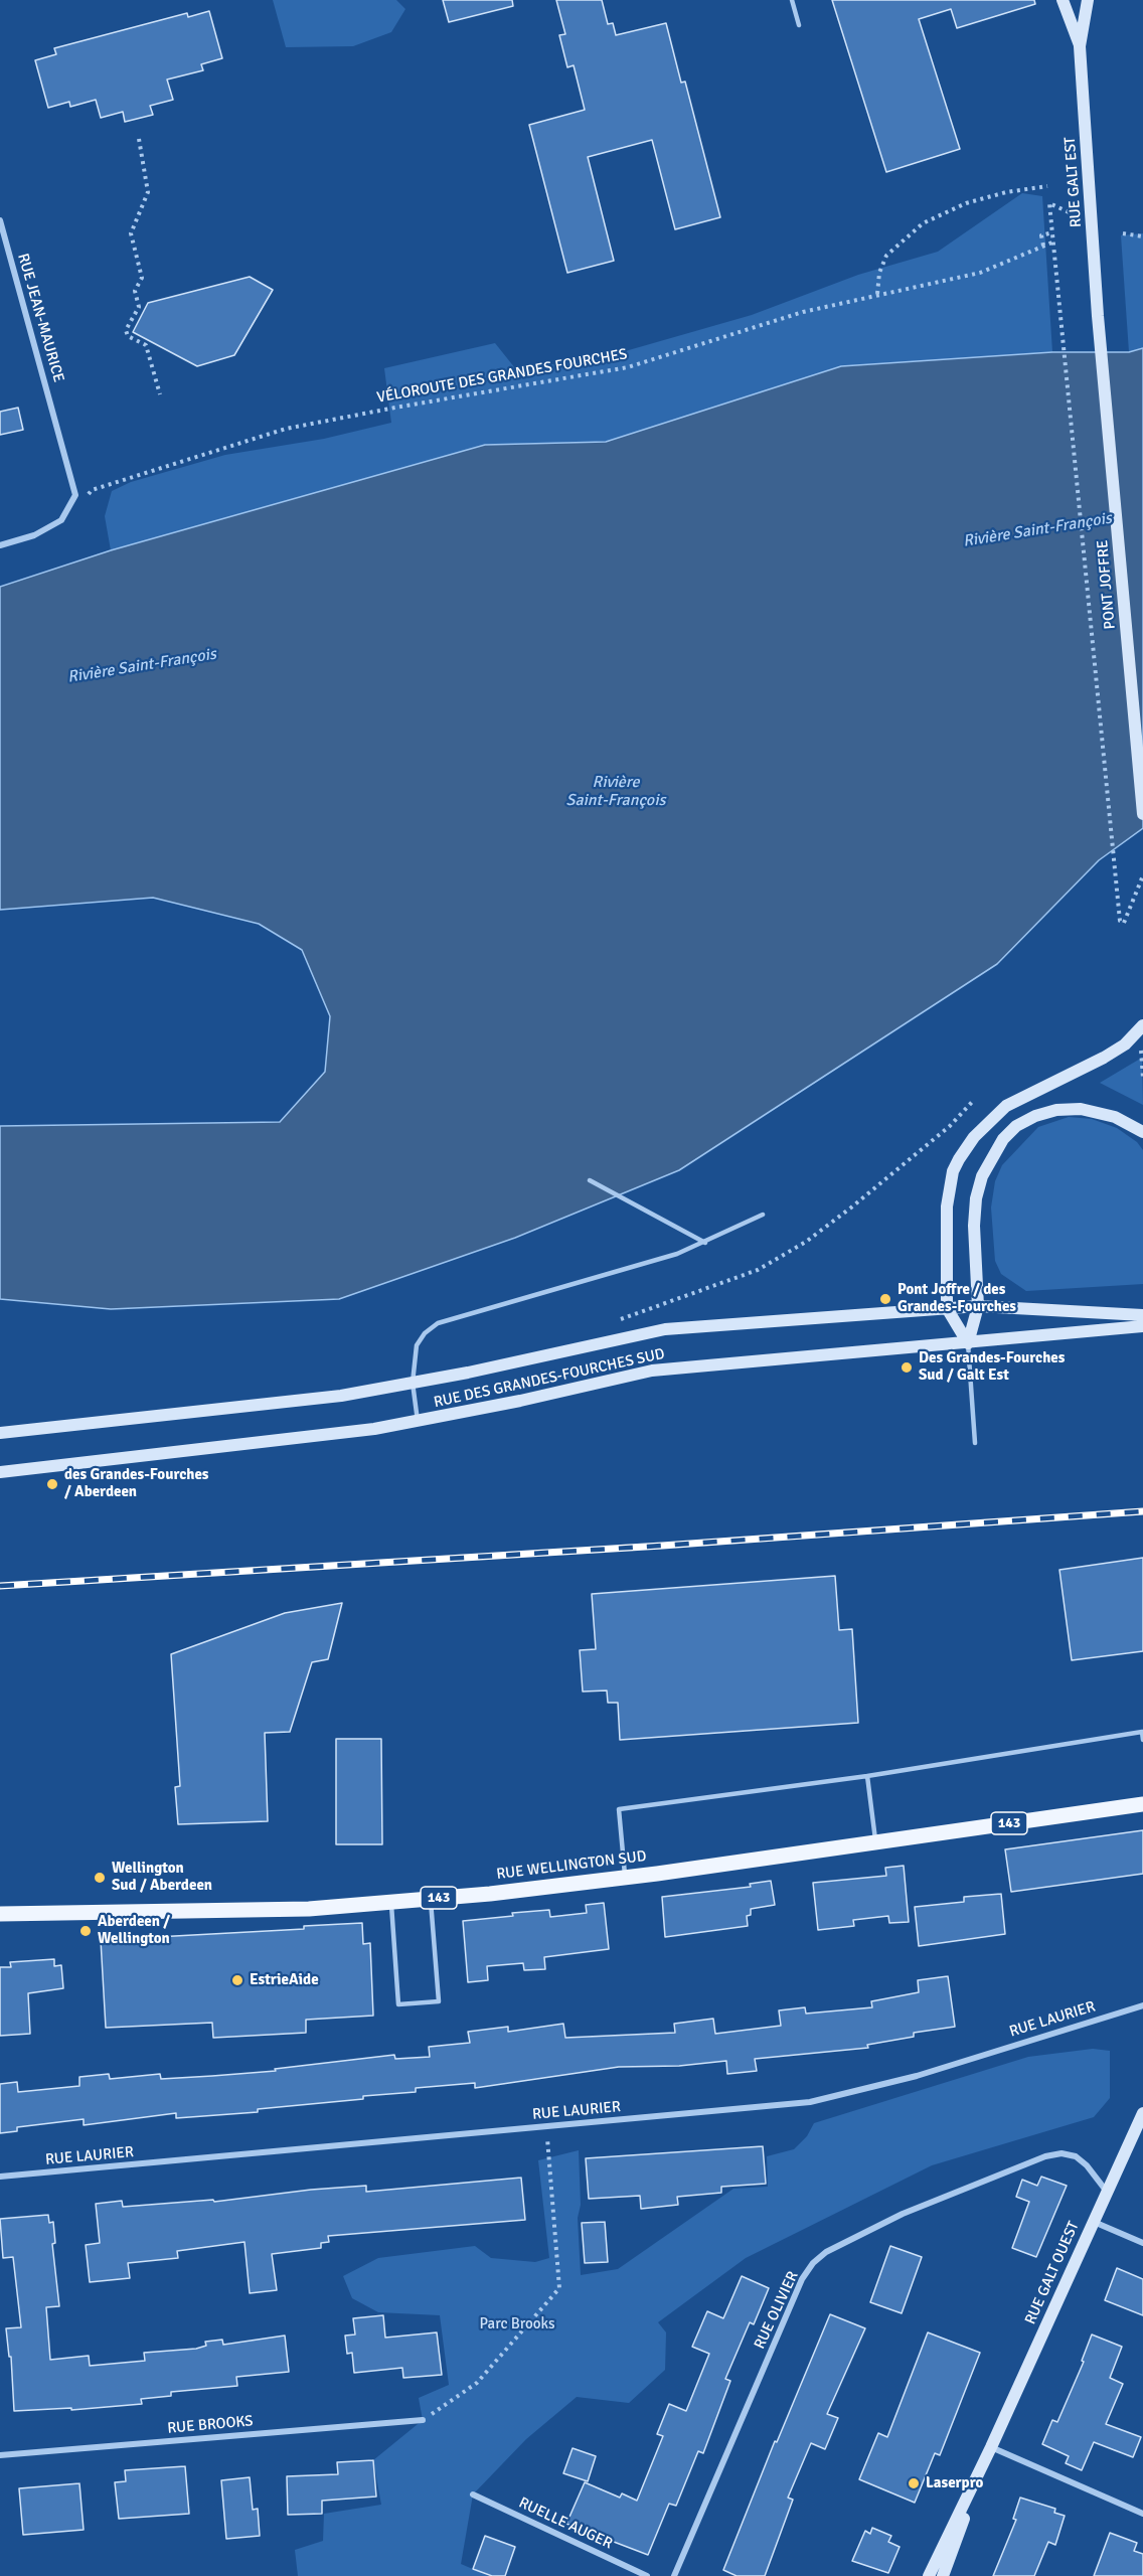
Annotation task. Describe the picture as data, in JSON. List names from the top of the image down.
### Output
{
  "streets": {
    "main road": [
      "RUE GALT EST",
      "PONT JOFFRE",
      "RUE DES GRANDES-FOURCHES SUD",
      "143",
      "RUE WELLINGTON SUD",
      "RUE GALT OUEST"
    ],
    "street": [
      "RUE JEAN-MAURICE",
      "RUE LAURIER",
      "RUE OLIVIER",
      "RUE BROOKS",
      "RUELLE AUGER"
    ],
    "path": ["VÉLOROUTE DES GRANDES FOURCHES"]
  },
  "crossings": [
    ["RUE GALT EST", "PONT JOFFRE"],
    ["RUE GALT OUEST", "RUE OLIVIER"]
  ],
  "water": ["Rivière Saint-François"],
  "parks": ["Parc Brooks"],
  "places": [
    "Pont Joffre / des Grandes-Fourches",
    "Des Grandes-Fourches Sud / Galt Est",
    "des Grandes-Fourches / Aberdeen",
    "Wellington Sud / Aberdeen",
    "Aberdeen / Wellington",
    "EstrieAide",
    "Laserpro"
  ]
}
